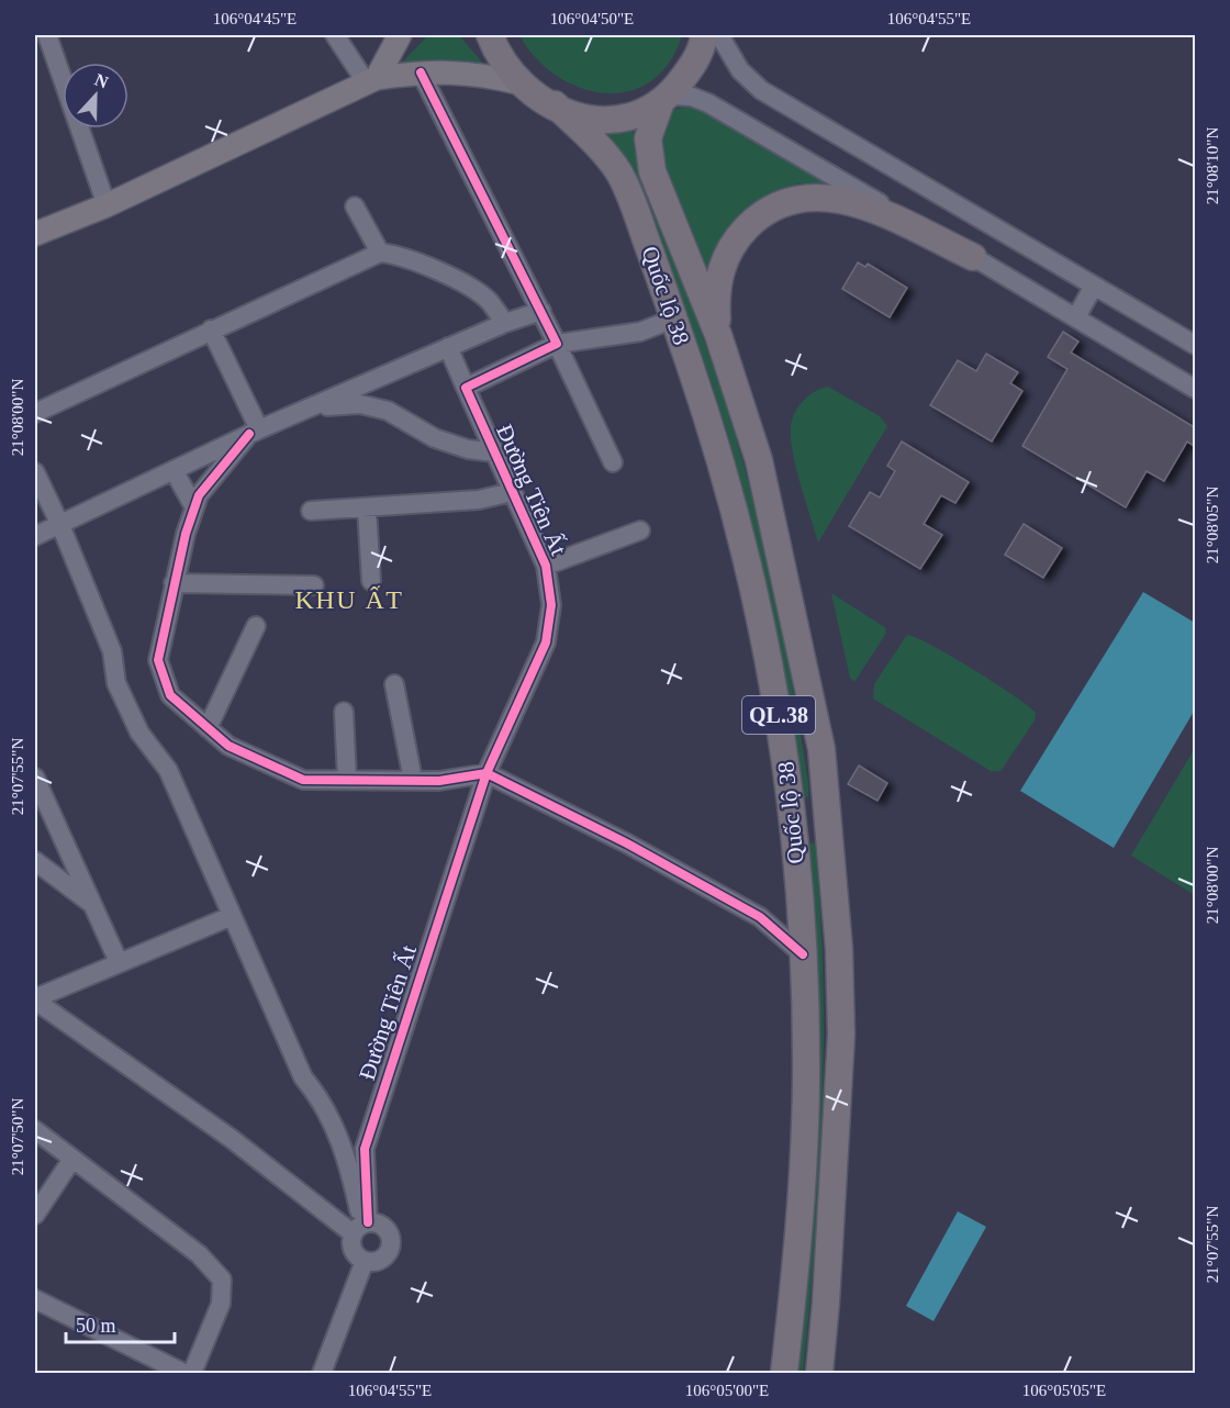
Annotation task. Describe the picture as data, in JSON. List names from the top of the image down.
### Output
{
  "streets": {
    "highway": ["Quốc lộ 38", "QL.38"],
    "street": ["Đường Tiên Ất"]
  },
  "districts": ["KHU ẤT"],
  "scale_bar": "50 m",
  "north": "top",
  "coordinates": [
    "106°04'45\"E",
    "106°04'50\"E",
    "106°04'55\"E",
    "21°08'10\"N",
    "21°08'00\"N",
    "21°08'05\"N",
    "21°07'55\"N",
    "21°07'50\"N",
    "106°05'00\"E",
    "106°05'05\"E"
  ]
}
